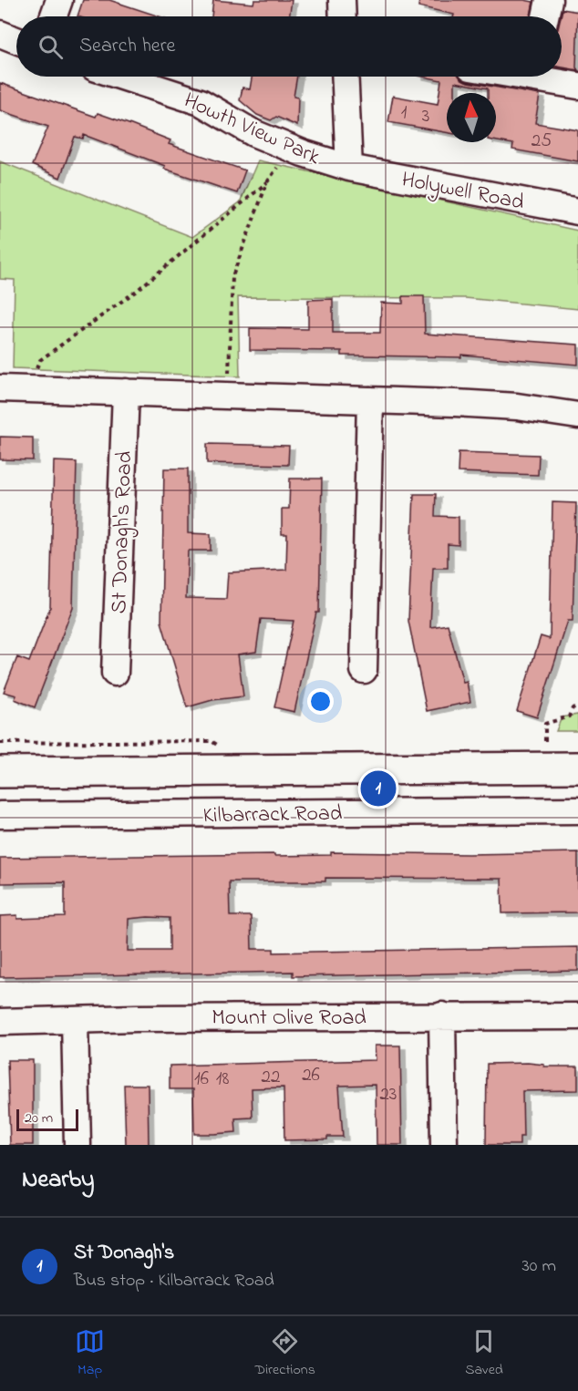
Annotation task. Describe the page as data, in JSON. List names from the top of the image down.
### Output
{
  "streets": {
    "main road": ["Kilbarrack Road"],
    "street": [
      "Howth View Park",
      "Holywell Road",
      "St Donagh's Road",
      "Mount Olive Road"
    ]
  },
  "crossings": [
    ["Howth View Park", "Holywell Road"]
  ],
  "house_numbers": [
    "1",
    "3",
    "25",
    "26",
    "22",
    "16",
    "18",
    "23"
  ],
  "scale_bar": "20 m",
  "north": "top",
  "page": {
    "search": "Search here",
    "pins": "1",
    "scale": "20 m",
    "heading": "Nearby",
    "list": [
      {
        "mark": "1",
        "name": "St Donagh's",
        "note": "Bus stop · Kilbarrack Road",
        "value": "30 m"
      }
    ],
    "nav": ["Map", "Directions", "Saved"]
  }
}
